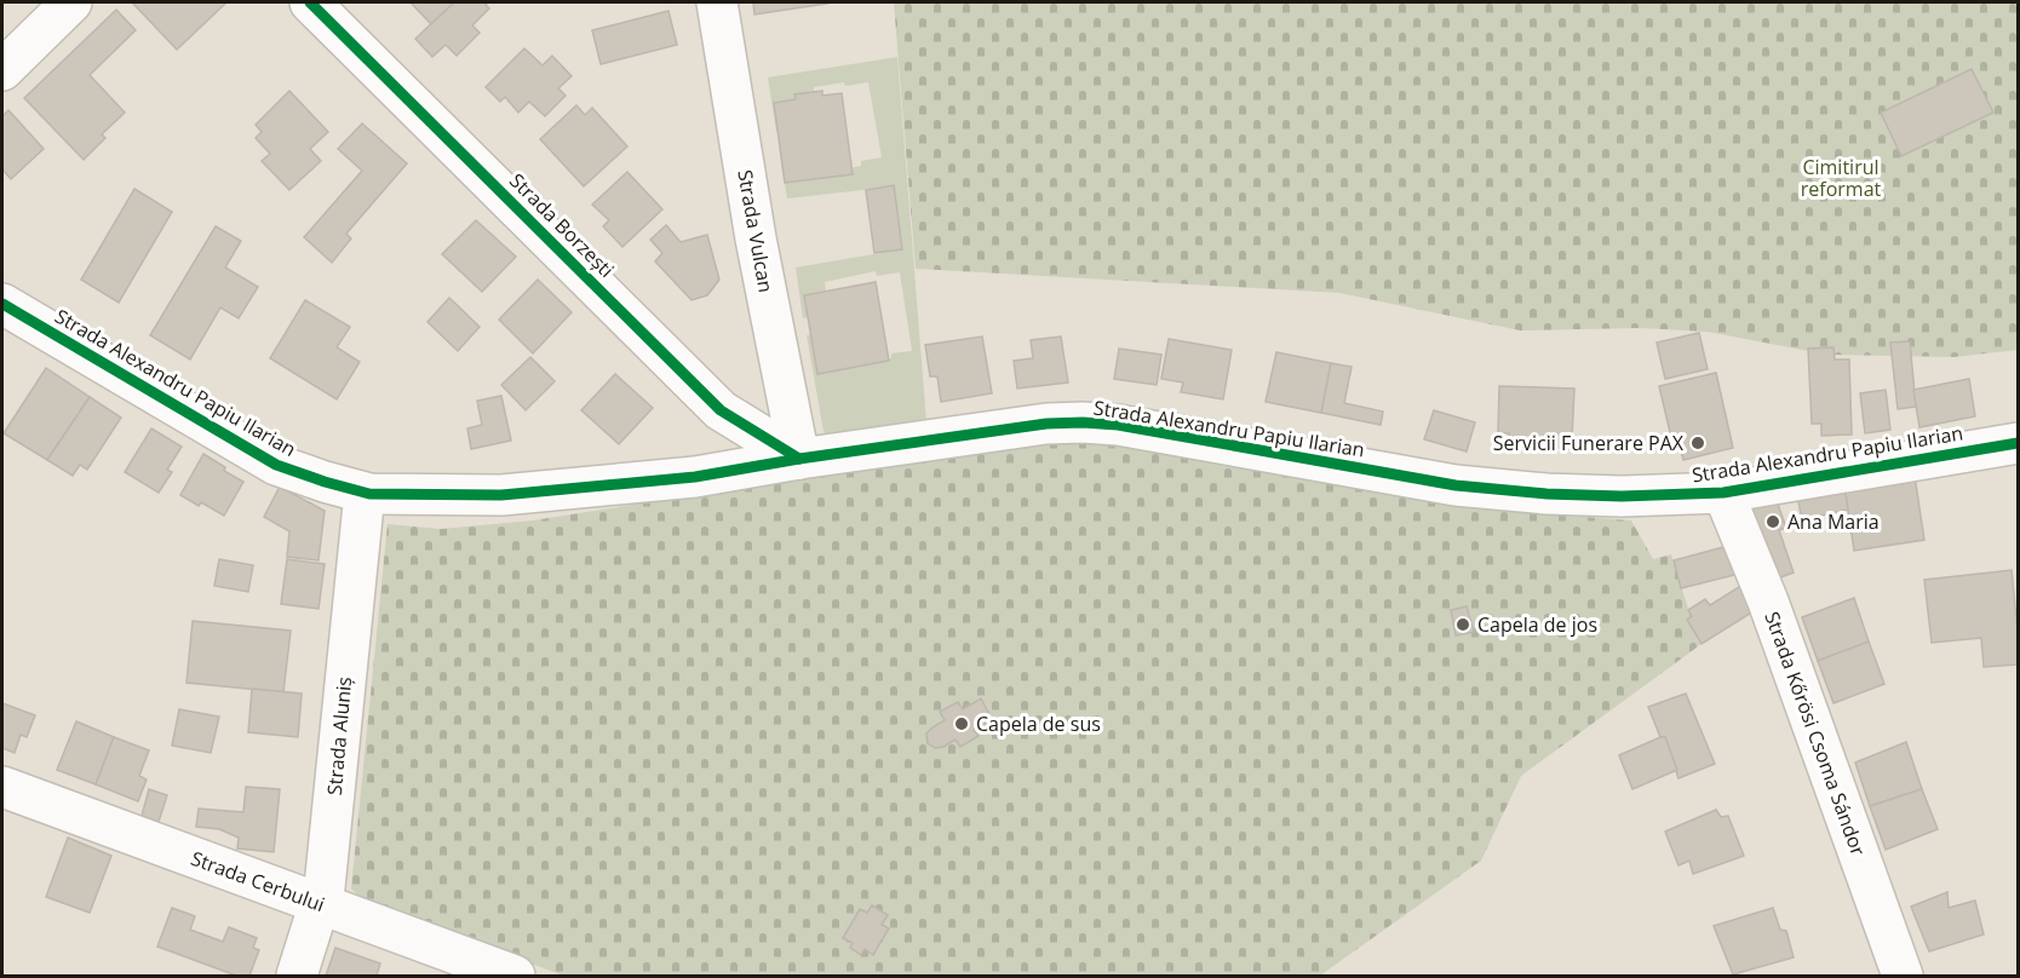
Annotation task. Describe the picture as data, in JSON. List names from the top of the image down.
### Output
{
  "streets": {
    "street": [
      "Strada Borzești",
      "Strada Vulcan",
      "Strada Alexandru Papiu Ilarian",
      "Strada Kőrösi Csoma Sándor",
      "Strada Aluniș",
      "Strada Cerbului"
    ]
  },
  "crossings": [
    ["Strada Borzești", "Strada Vulcan"],
    ["Strada Borzești", "Strada Alexandru Papiu Ilarian"],
    ["Strada Vulcan", "Strada Alexandru Papiu Ilarian"],
    ["Strada Alexandru Papiu Ilarian", "Strada Kőrösi Csoma Sándor"],
    ["Strada Alexandru Papiu Ilarian", "Strada Aluniș"],
    ["Strada Aluniș", "Strada Cerbului"]
  ],
  "parks": ["Cimitirul reformat"],
  "places": [
    "Servicii Funerare PAX",
    "Ana Maria",
    "Capela de jos",
    "Capela de sus"
  ]
}
